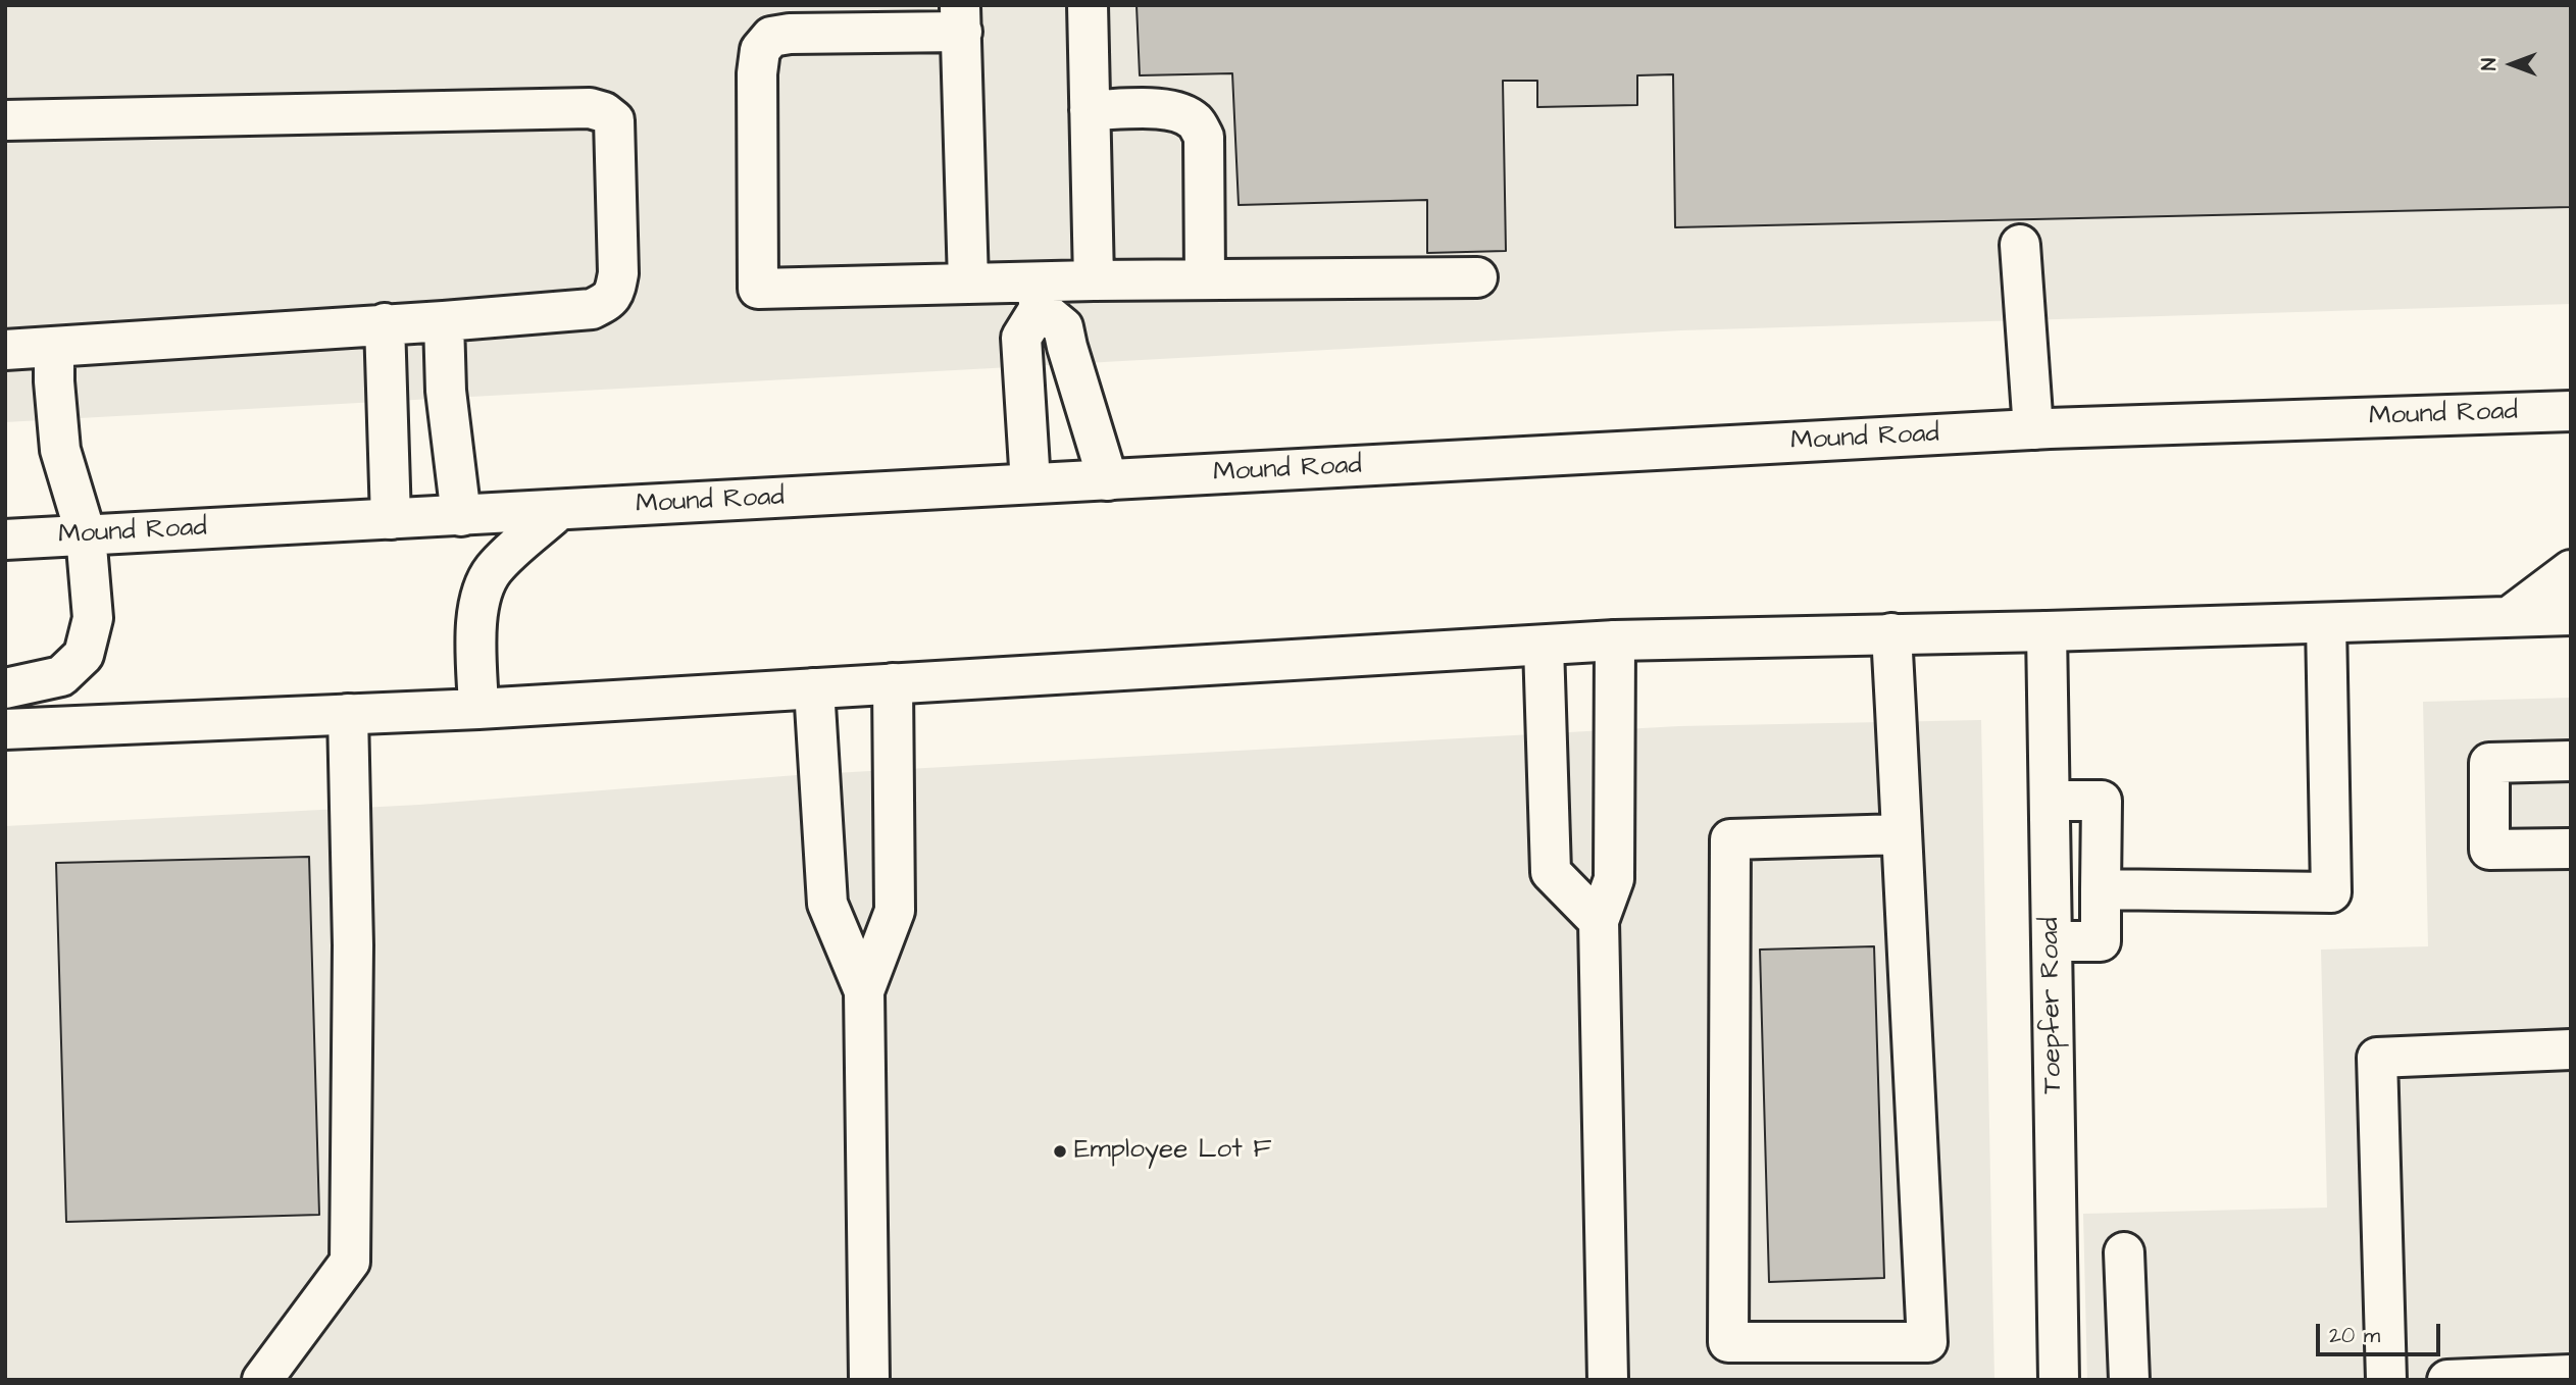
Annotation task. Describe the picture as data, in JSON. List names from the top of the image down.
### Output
{
  "streets": {
    "main road": ["Mound Road", "Toepfer Road"]
  },
  "places": ["Employee Lot F"],
  "scale_bar": "20 m",
  "north": "left"
}
